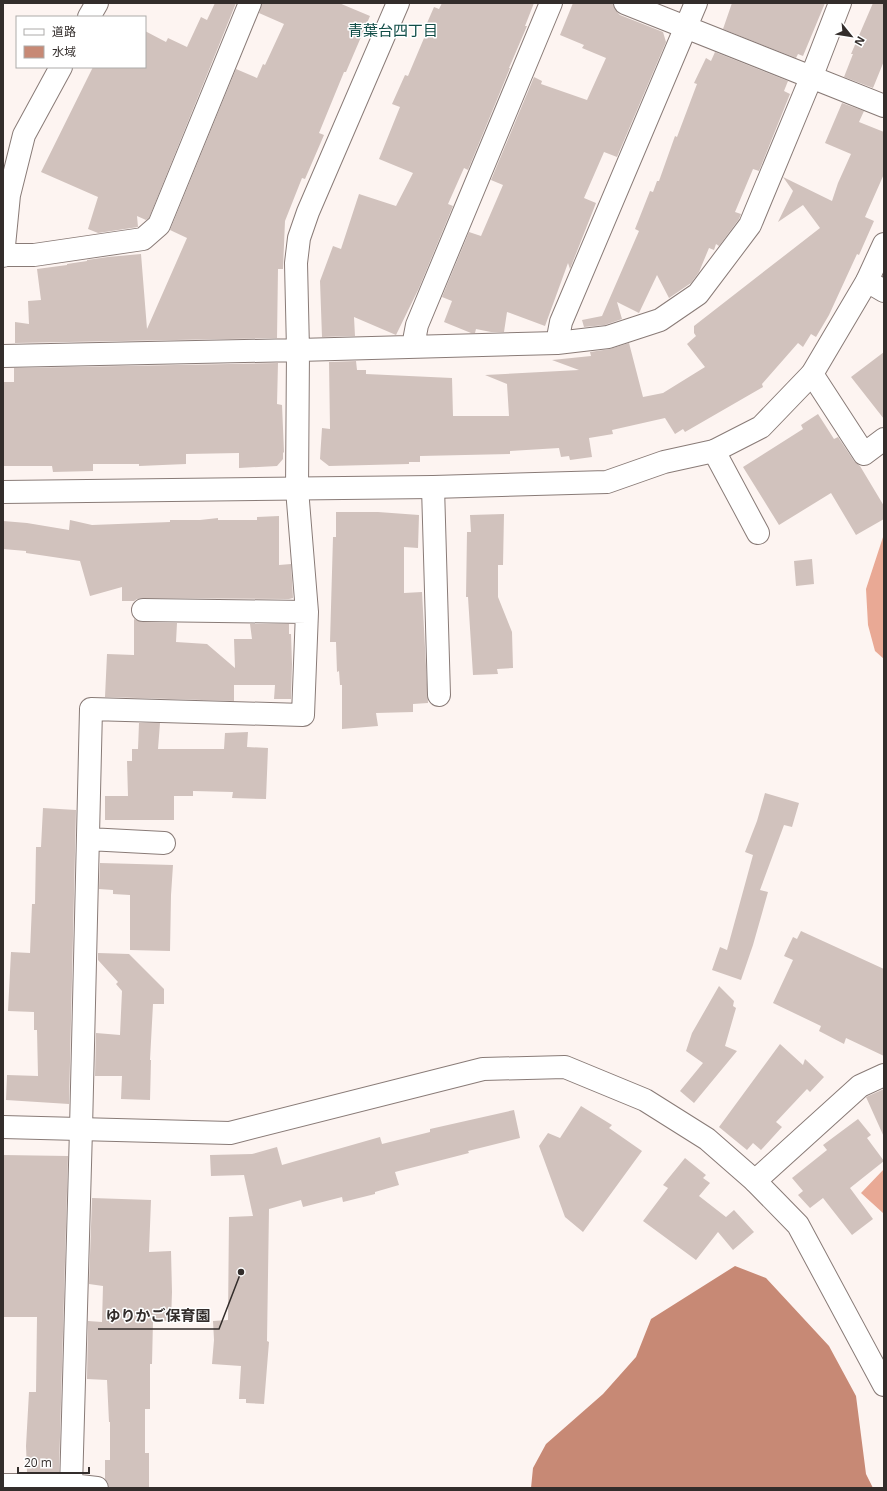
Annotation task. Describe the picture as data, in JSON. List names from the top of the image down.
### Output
{
  "districts": ["青葉台四丁目"],
  "places": ["ゆりかご保育園"],
  "legend": ["道路", "水域"],
  "scale_bar": "20 m",
  "north": "bottom right"
}
